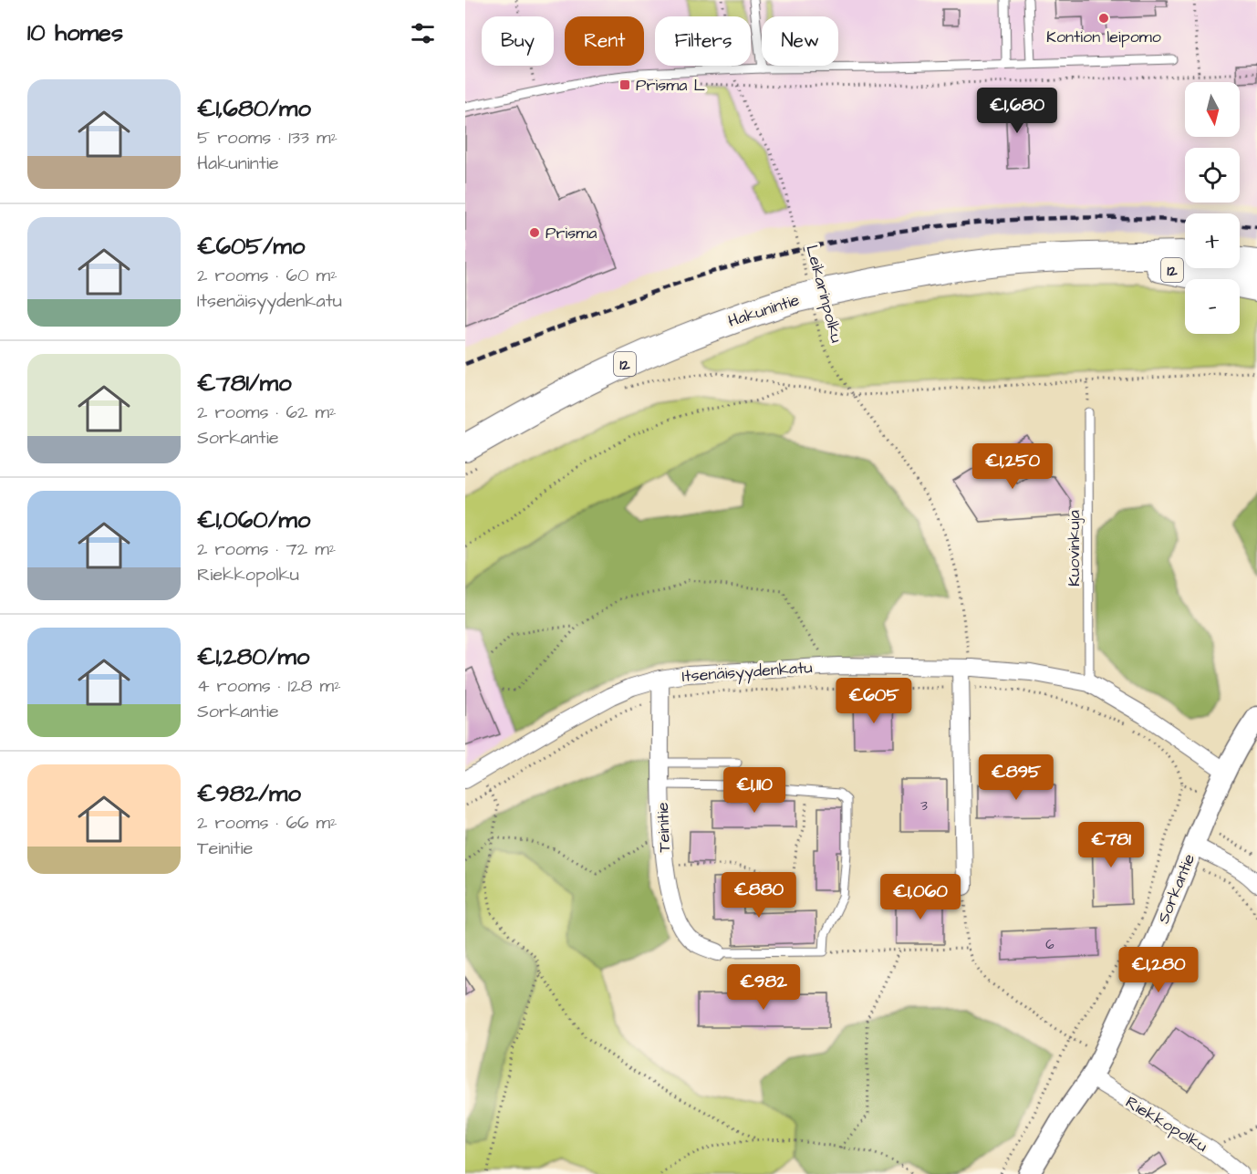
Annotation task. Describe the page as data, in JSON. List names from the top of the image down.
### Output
{
  "streets": {
    "highway": ["12", "Hakunintie"],
    "street": [
      "Itsenäisyydenkatu",
      "Teinitie",
      "Sorkantie",
      "Riekkopolku"
    ],
    "lane": ["Kuovinkuja"],
    "path": ["Leikarinpolku"]
  },
  "crossings": [
    ["Leikarinpolku", "Hakunintie"],
    ["Leikarinpolku", "Itsenäisyydenkatu"],
    ["Kuovinkuja", "Itsenäisyydenkatu"],
    ["Itsenäisyydenkatu", "Teinitie"],
    ["Itsenäisyydenkatu", "Sorkantie"],
    ["Sorkantie", "Riekkopolku"]
  ],
  "places": {
    "other": ["Kontion leipomo", "Prisma"],
    "transit": ["Prisma L"]
  },
  "house_numbers": ["3", "6"],
  "north": "bottom",
  "page": {
    "heading": "10 homes",
    "chip": [
      "Buy",
      "Rent",
      "Filters",
      "New"
    ],
    "list": [
      {
        "name": "€1,680/mo",
        "note": "5 rooms · 133 m² · Hakunintie"
      },
      {
        "name": "€605/mo",
        "note": "2 rooms · 60 m² · Itsenäisyydenkatu"
      },
      {
        "name": "€781/mo",
        "note": "2 rooms · 62 m² · Sorkantie"
      },
      {
        "name": "€1,060/mo",
        "note": "2 rooms · 72 m² · Riekkopolku"
      },
      {
        "name": "€1,280/mo",
        "note": "4 rooms · 128 m² · Sorkantie"
      },
      {
        "name": "€982/mo",
        "note": "2 rooms · 66 m² · Teinitie"
      }
    ],
    "map_buttons": ["+", "−"],
    "price": [
      "€1,680",
      "€1,250",
      "€605",
      "€895",
      "€1,110",
      "€781",
      "€880",
      "€1,060",
      "€1,280",
      "€982"
    ]
  }
}
